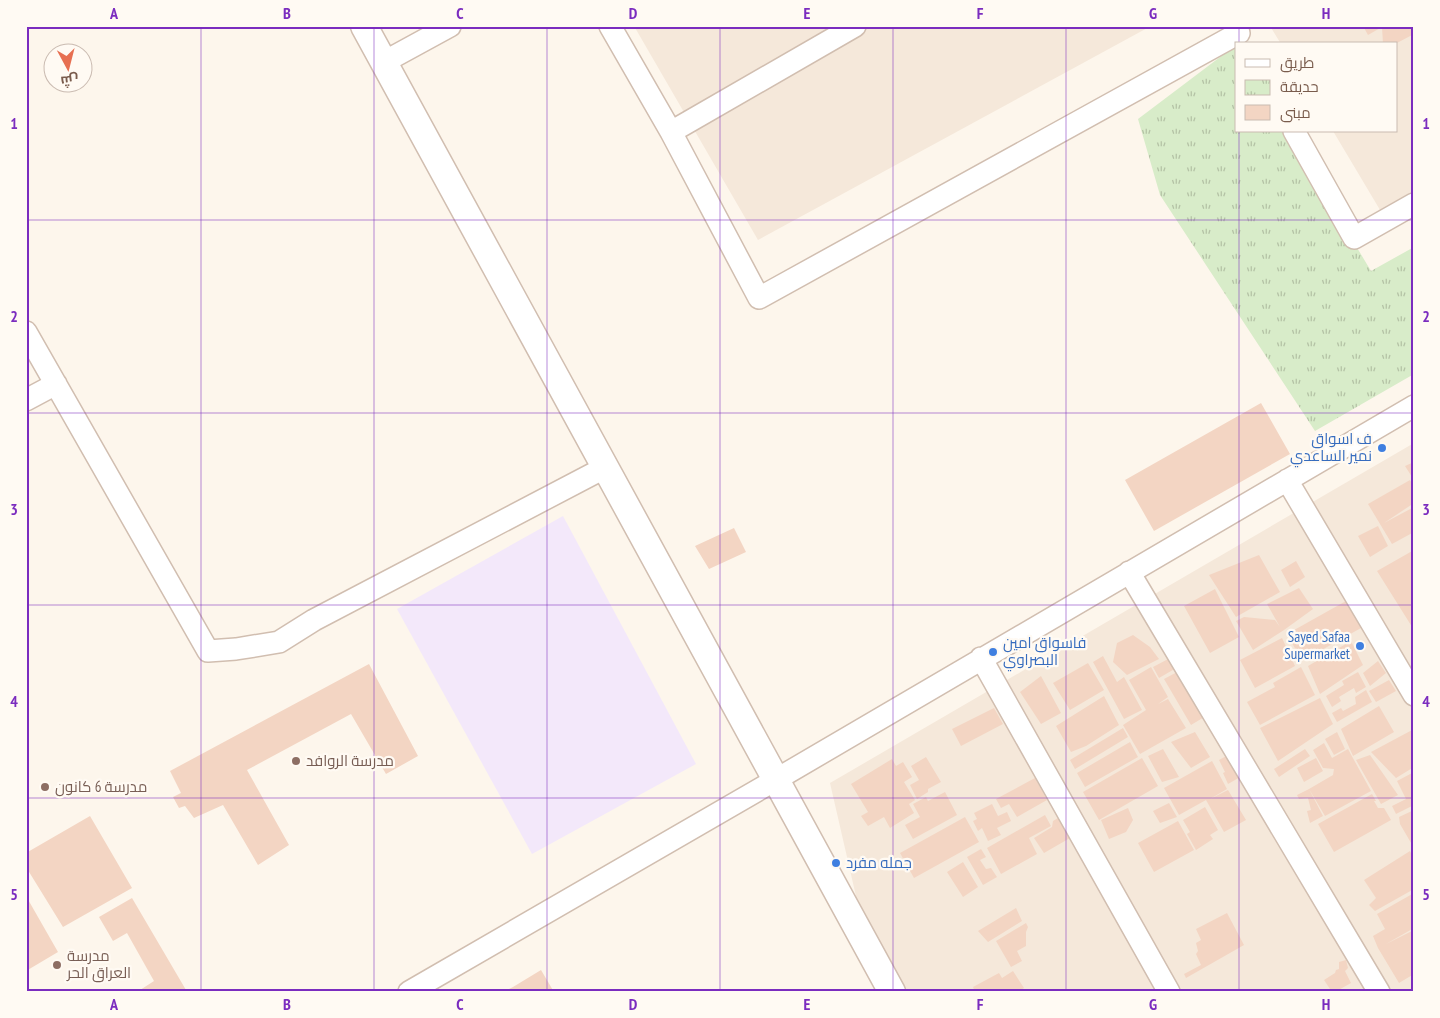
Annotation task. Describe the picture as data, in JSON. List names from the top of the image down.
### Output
{
  "places": [
    "ف اسواق نمير الساعدي",
    "Sayed Safaa Supermarket",
    "فاسواق امين البصراوي",
    "مدرسة الروافد",
    "مدرسة 6 كانون",
    "جمله مفرد",
    "مدرسة العراق الحر"
  ],
  "legend": ["طريق", "حديقة", "مبنى"],
  "north": "bottom",
  "grid": {
    "columns": [
      "A",
      "B",
      "C",
      "D",
      "E",
      "F",
      "G",
      "H"
    ],
    "rows": [
      "1",
      "2",
      "3",
      "4",
      "5"
    ]
  }
}
